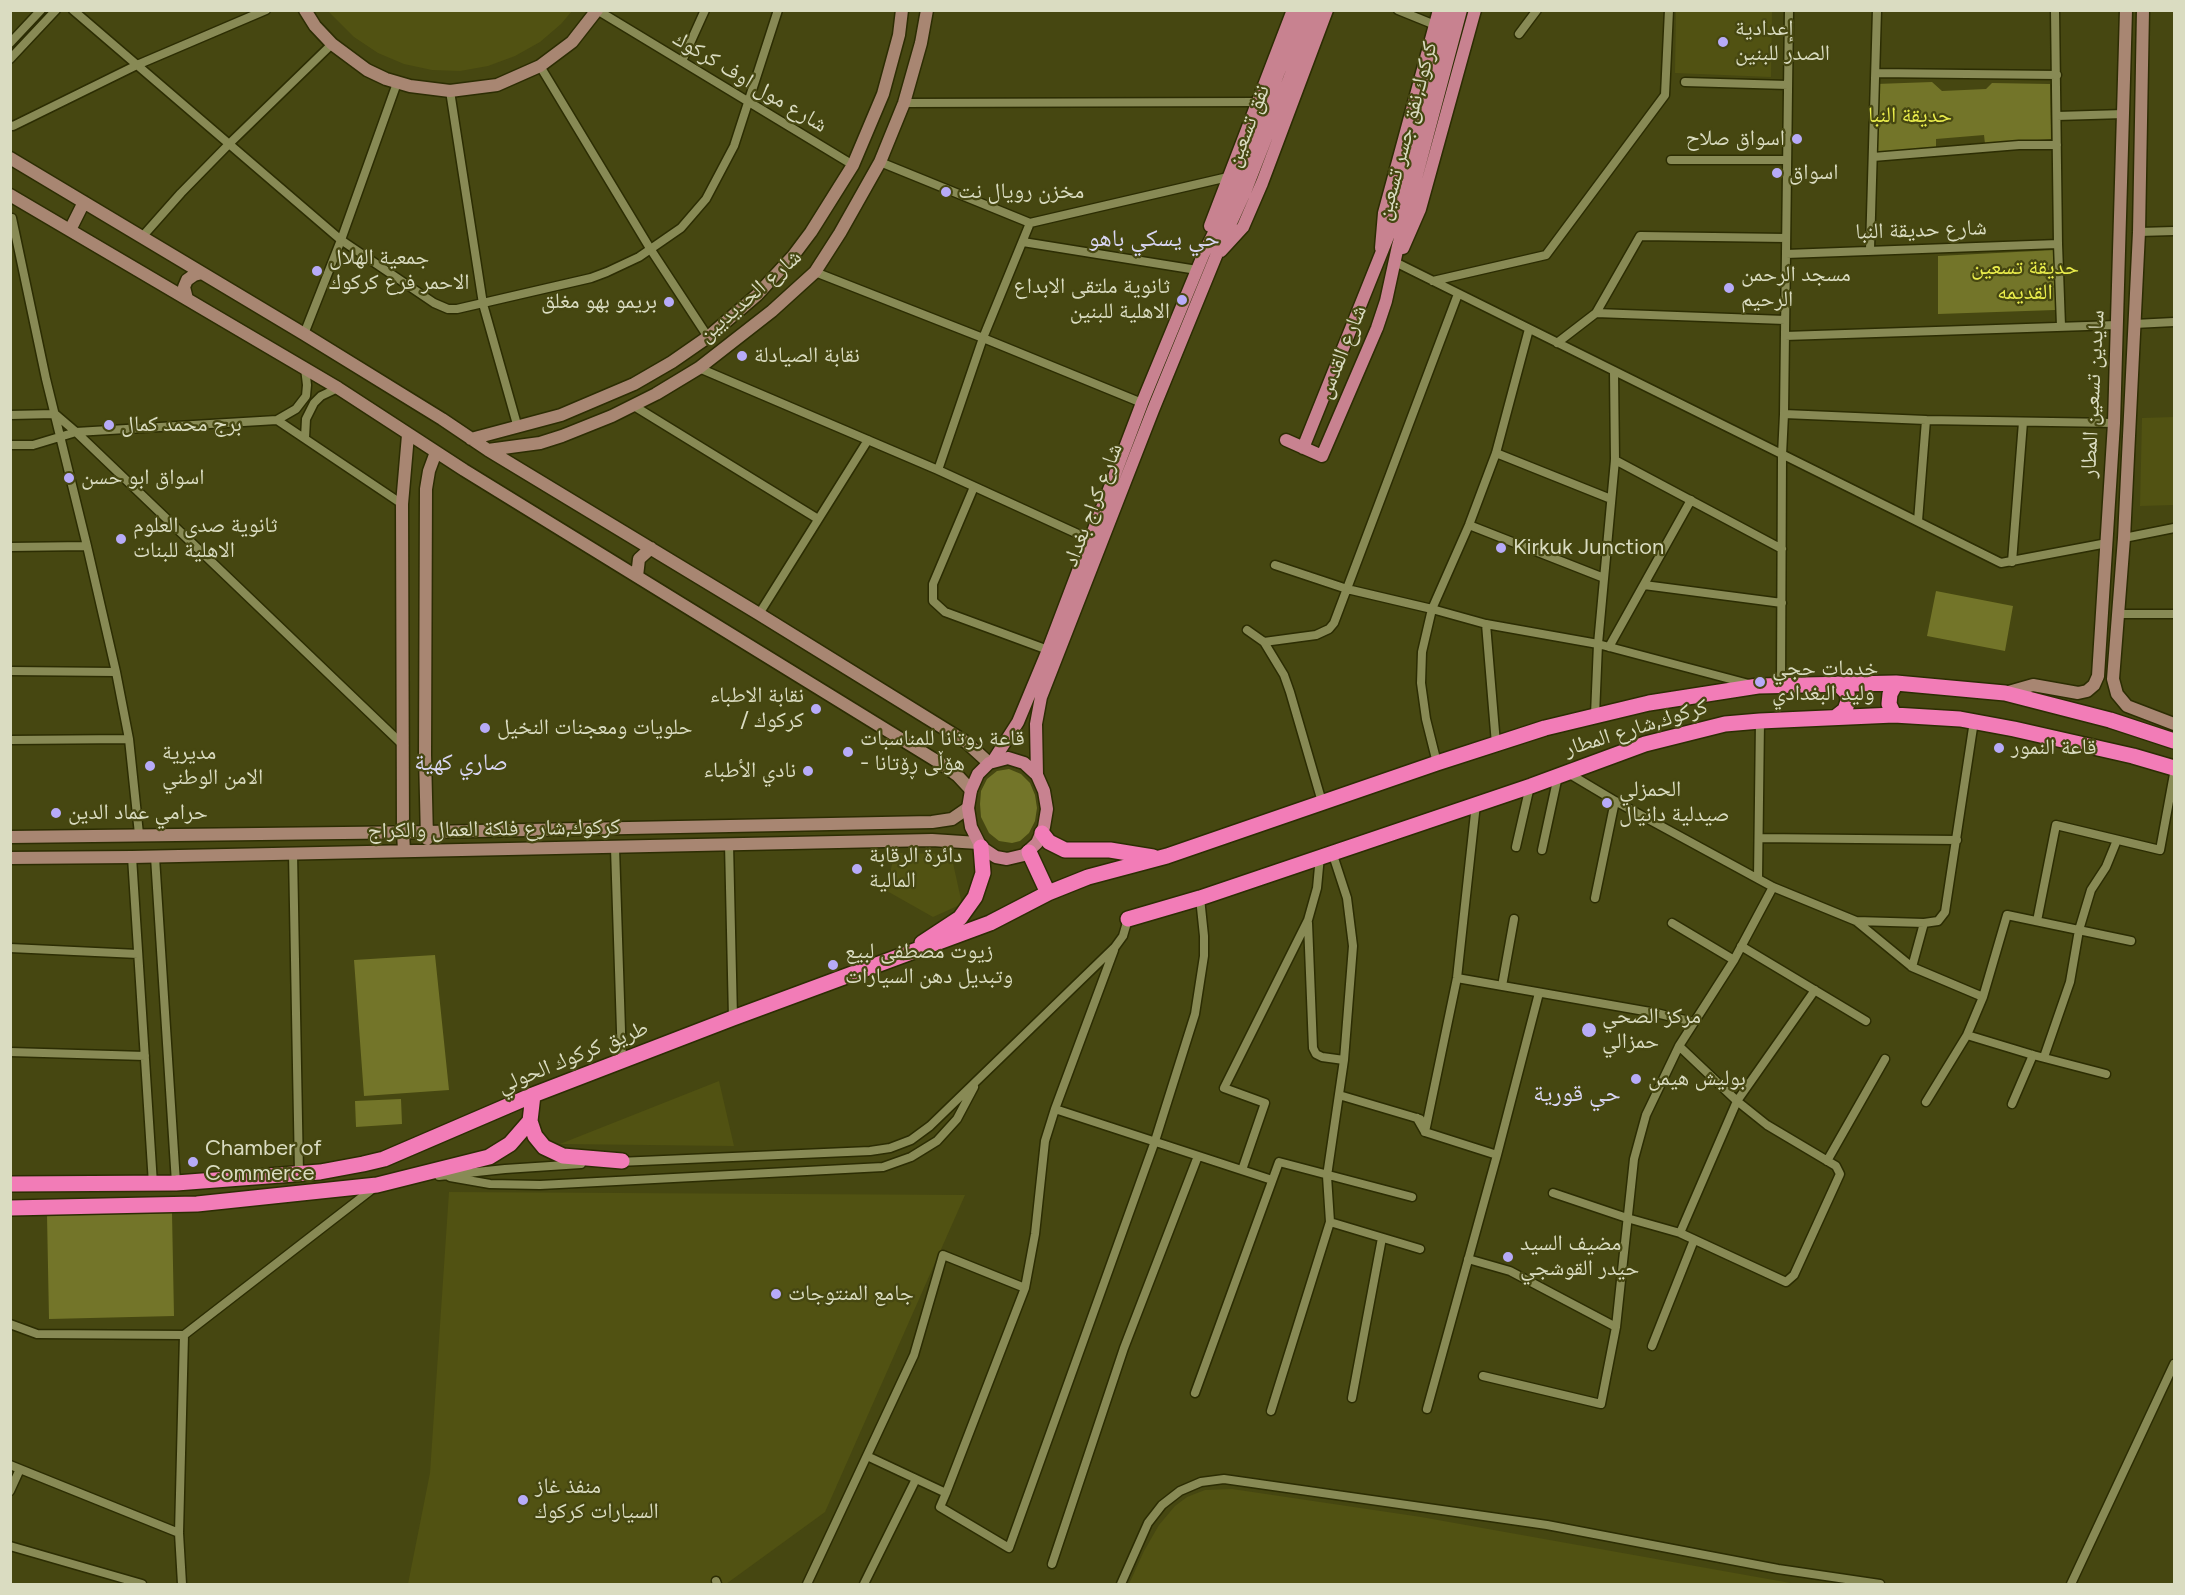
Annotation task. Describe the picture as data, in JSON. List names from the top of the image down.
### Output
{
  "streets": {
    "highway": ["كركوك,شارع المطار", "طريق كركوك الحولي"],
    "main road": [
      "نفق تسعين",
      "كركوك,نفق جسر تسعين",
      "شارع القدس",
      "شارع كراج بغداد"
    ],
    "street": [
      "شارع مول اوف كركوك",
      "شارع حديقة النبا",
      "شارع الحديديين",
      "سايدين تسعين المطار",
      "كركوك,شارع فلكة العمال والكراج"
    ]
  },
  "crossings": [
    ["شارع مول اوف كركوك", "شارع الحديديين"],
    ["نفق تسعين", "شارع كراج بغداد"],
    ["كركوك,نفق جسر تسعين", "شارع القدس"],
    ["سايدين تسعين المطار", "كركوك,شارع المطار"],
    ["شارع كراج بغداد", "كركوك,شارع فلكة العمال والكراج"],
    ["كركوك,شارع المطار", "طريق كركوك الحولي"]
  ],
  "districts": ["حي يسكي باهو", "صاري كهية", "حي قورية"],
  "parks": ["حديقة النبا", "حديقة تسعين القديمه"],
  "places": [
    "إعدادية الصدر للبنين",
    "اسواق صلاح",
    "اسواق",
    "مخزن رويال نت",
    "جمعية الهلال الاحمر فرع كركوك",
    "مسجد الرحمن الرحيم",
    "ثانوية ملتقى الابداع الاهلية للبنين",
    "بريمو بهو مغلق",
    "نقابة الصيادلة",
    "برج محمد كمال",
    "اسواق ابو حسن",
    "ثانوية صدى العلوم الاهلية للبنات",
    "Kirkuk Junction",
    "خدمات حجي وليد البغدادي",
    "نقابة الاطباء / كركوك",
    "حلويات ومعجنات النخيل",
    "قاعة النمور",
    "قاعة روتانا للمناسبات - هۆڵی ڕۆتانا",
    "مديرية الامن الوطني",
    "نادي الأطباء",
    "الحمزلي صيدلية دانيال",
    "حرامي عماد الدين",
    "دائرة الرقابة المالية",
    "زيوت مصطفى لبيع وتبديل دهن السيارات",
    "مركز الصحي حمزالي",
    "بوليش هيمن",
    "Chamber of Commerce",
    "مضيف السيد حيدر القوشجي",
    "جامع المنتوجات",
    "منفذ غاز السيارات كركوك"
  ]
}
